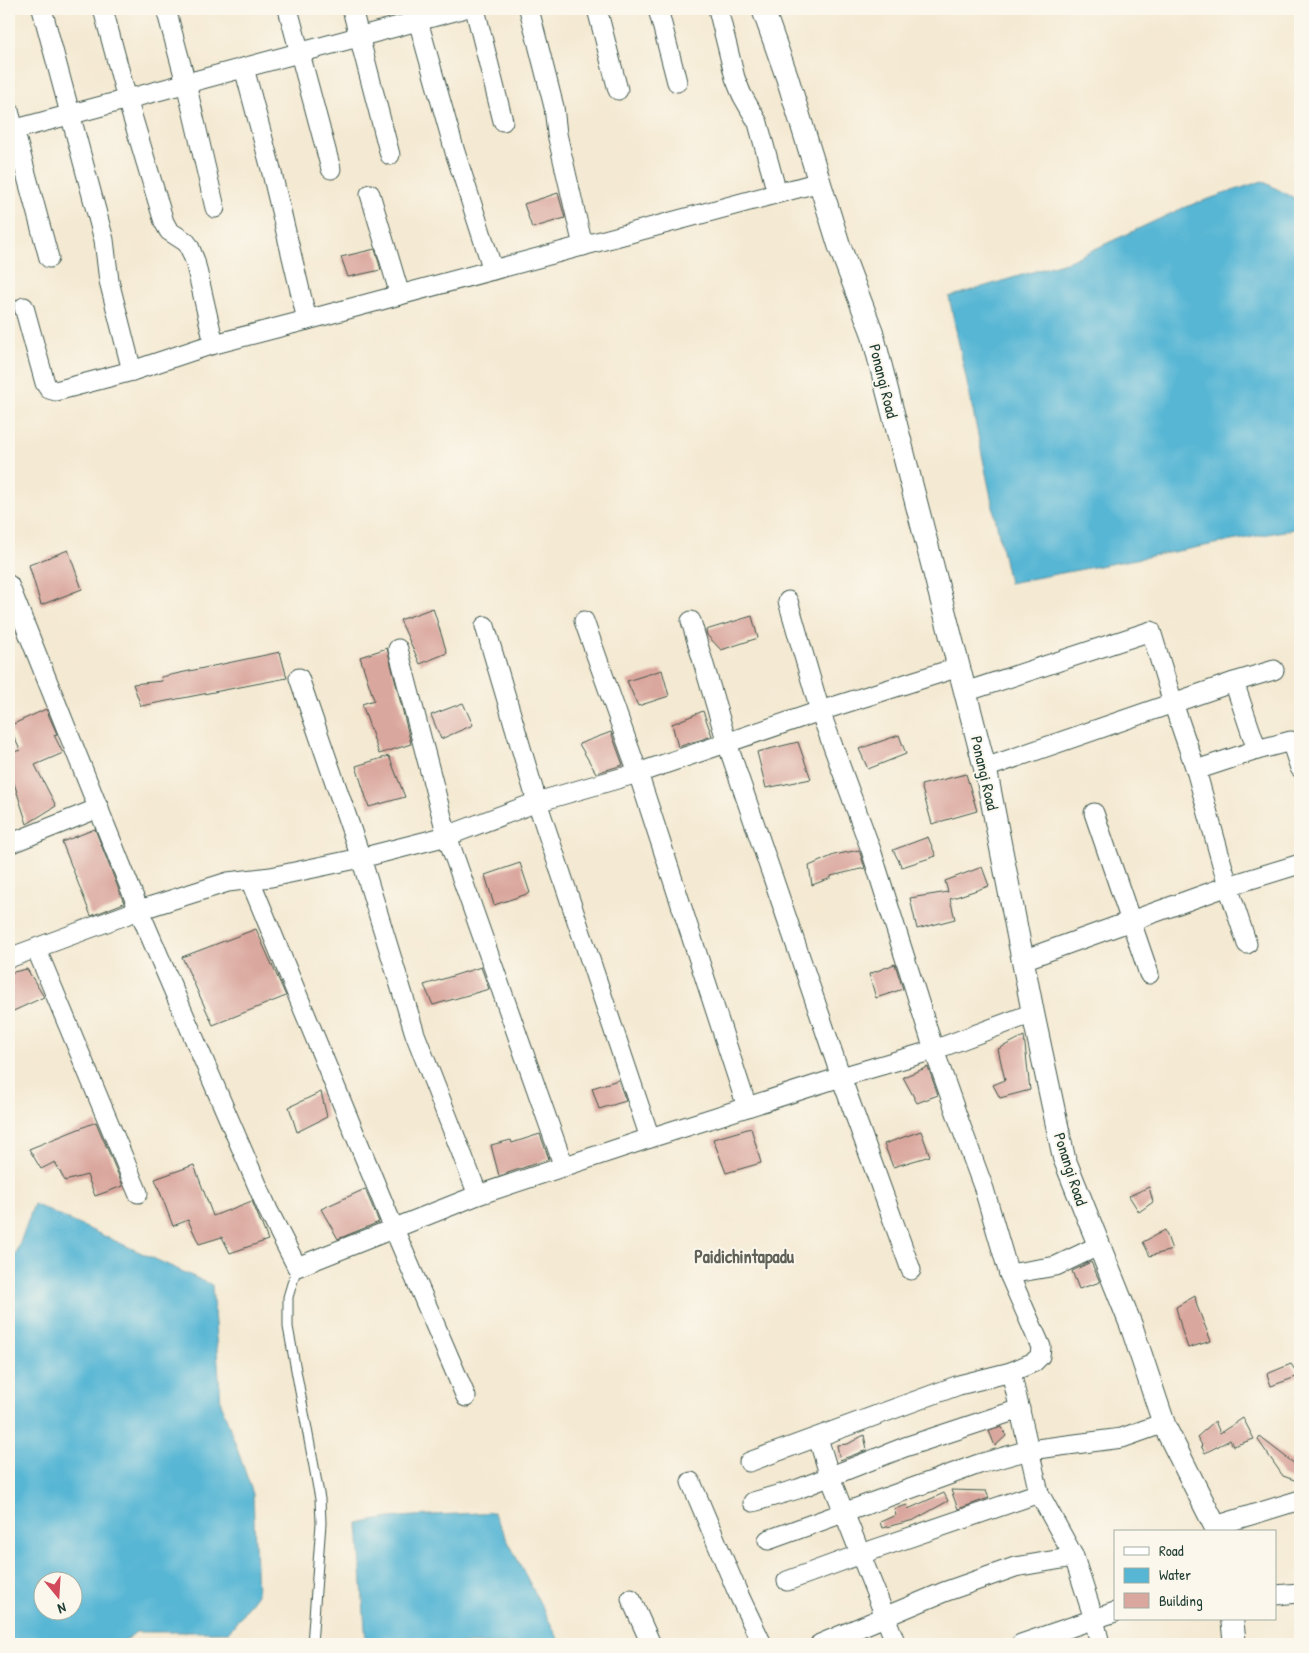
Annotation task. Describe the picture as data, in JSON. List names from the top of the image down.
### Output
{
  "streets": {
    "street": ["Ponangi Road"]
  },
  "districts": ["Paidichintapadu"],
  "legend": ["Road", "Water", "Building"],
  "north": "bottom"
}
